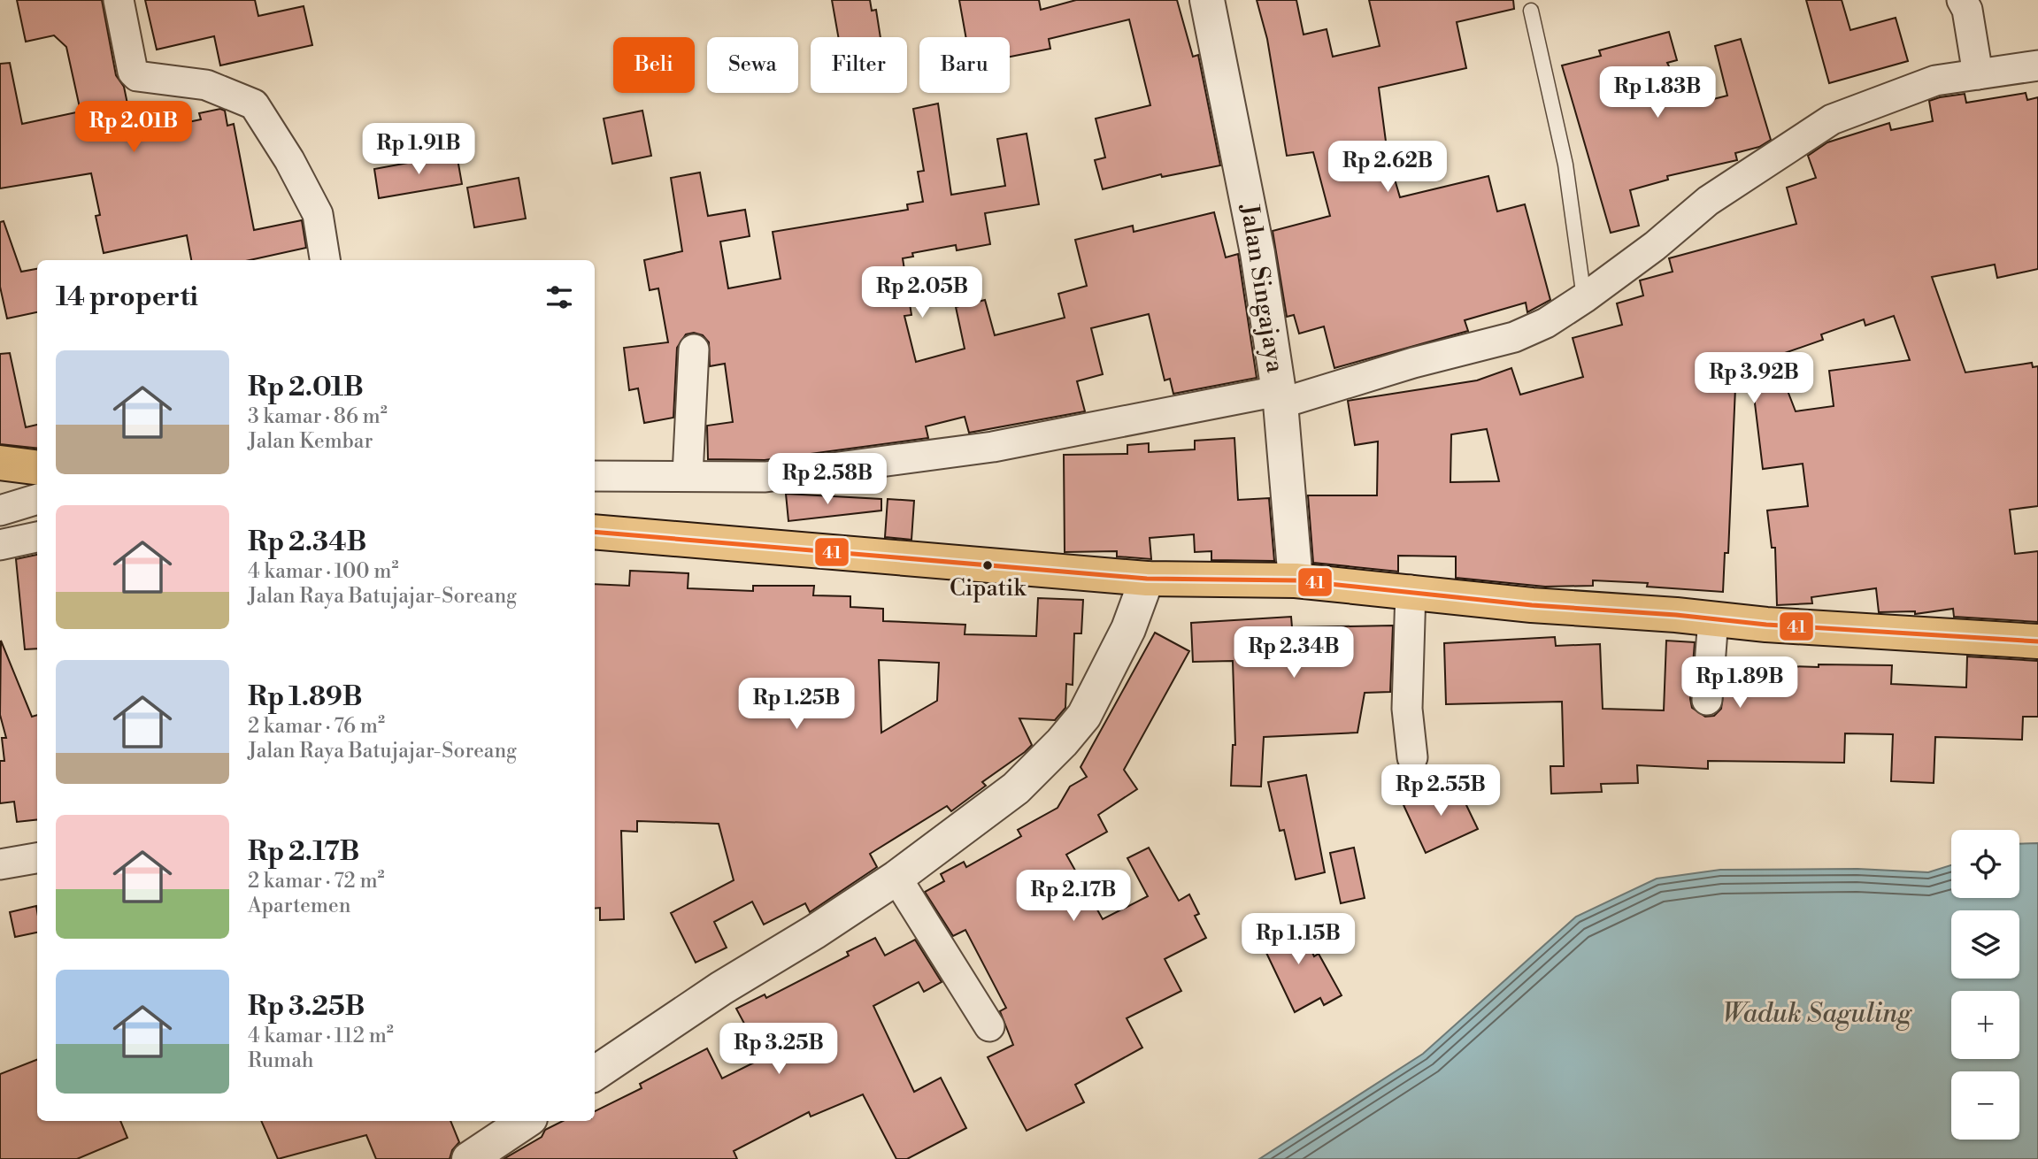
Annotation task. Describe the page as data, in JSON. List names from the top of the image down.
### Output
{
  "streets": {
    "street": ["Jalan Singajaya"]
  },
  "water": ["Waduk Saguling"],
  "places": ["Cipatik"],
  "lines": ["transit line 41"],
  "page": {
    "chip": [
      "Beli",
      "Sewa",
      "Filter",
      "Baru"
    ],
    "price": [
      "Rp 1.83B",
      "Rp 2.01B",
      "Rp 1.91B",
      "Rp 2.62B",
      "Rp 2.05B",
      "Rp 3.92B",
      "Rp 2.58B",
      "Rp 2.34B",
      "Rp 1.89B",
      "Rp 1.25B",
      "Rp 2.55B",
      "Rp 2.17B",
      "Rp 1.15B",
      "Rp 3.25B"
    ],
    "heading": "14 properti",
    "list": [
      {
        "name": "Rp 2.01B",
        "note": "3 kamar · 86 m² · Jalan Kembar"
      },
      {
        "name": "Rp 2.34B",
        "note": "4 kamar · 100 m² · Jalan Raya Batujajar-Soreang"
      },
      {
        "name": "Rp 1.89B",
        "note": "2 kamar · 76 m² · Jalan Raya Batujajar-Soreang"
      },
      {
        "name": "Rp 2.17B",
        "note": "2 kamar · 72 m² · Apartemen"
      },
      {
        "name": "Rp 3.25B",
        "note": "4 kamar · 112 m² · Rumah"
      }
    ],
    "map_buttons": ["+", "−"]
  }
}
